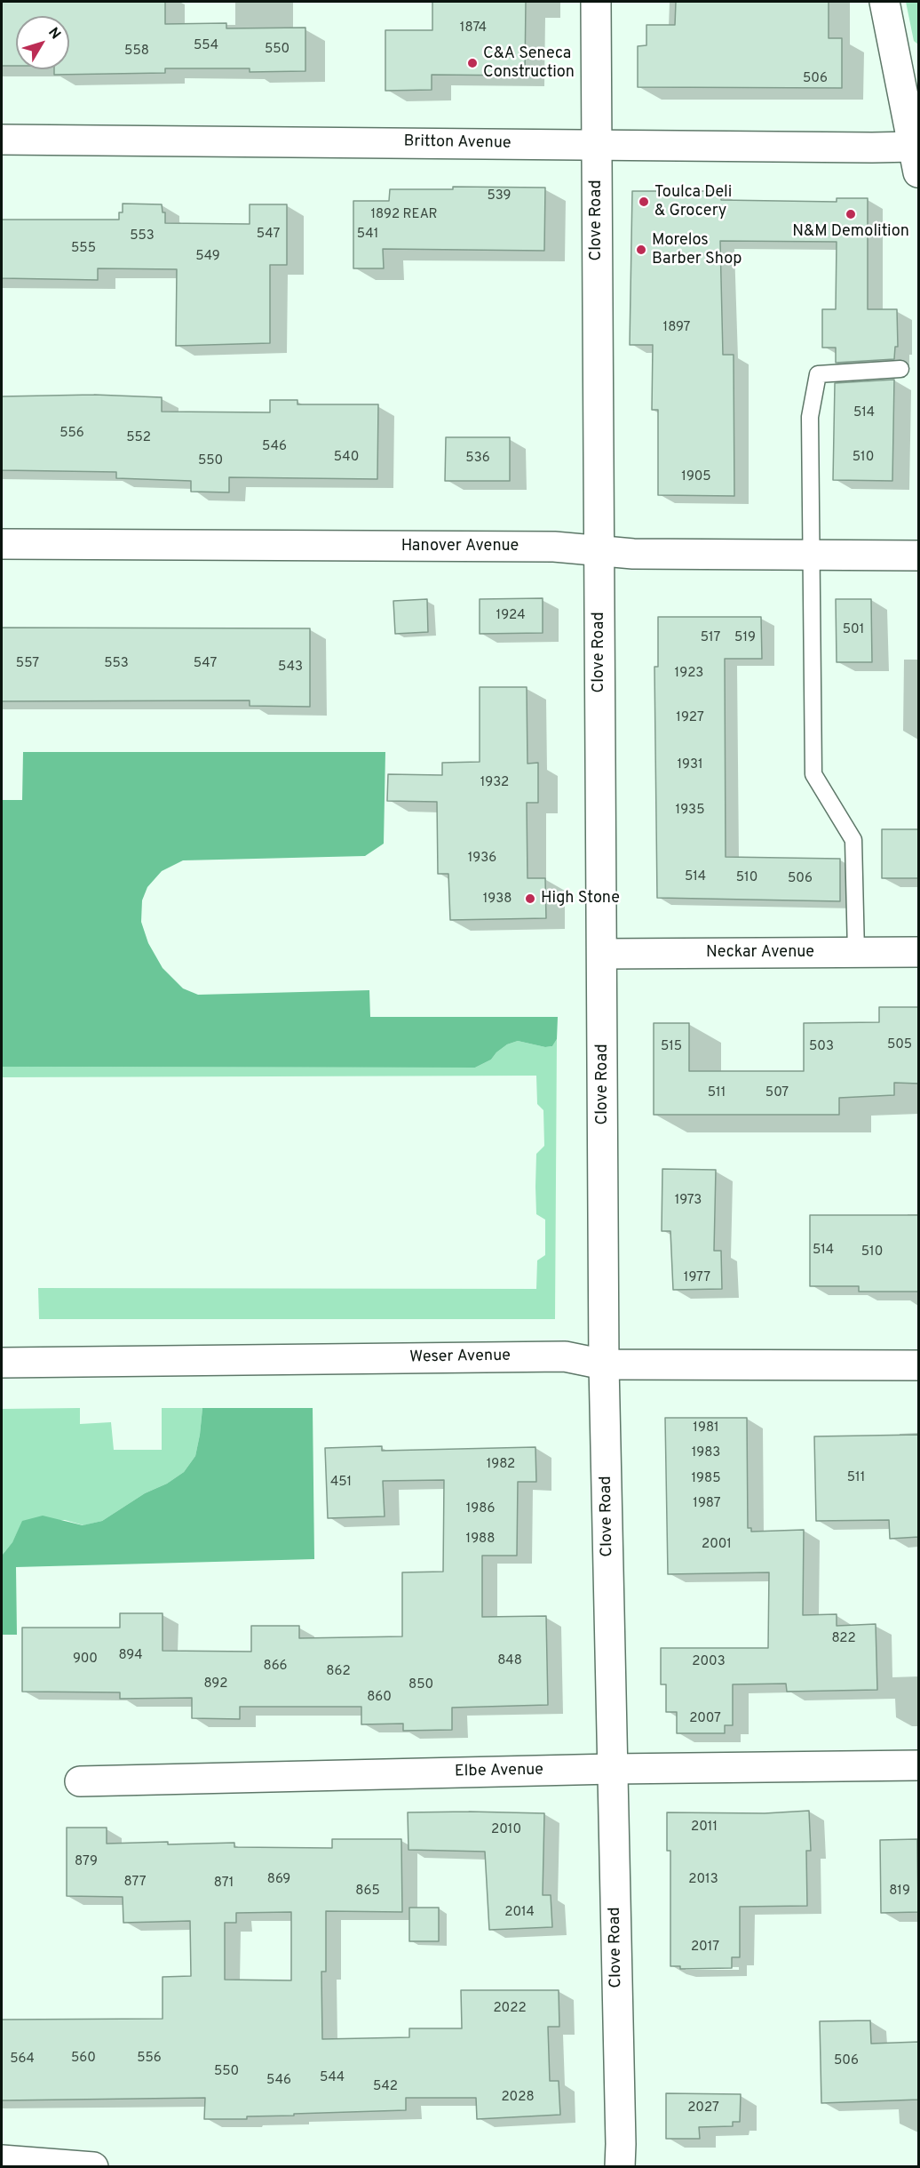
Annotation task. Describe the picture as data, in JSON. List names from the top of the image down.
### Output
{
  "streets": {
    "street": [
      "Britton Avenue",
      "Clove Road",
      "Hanover Avenue",
      "Neckar Avenue",
      "Weser Avenue",
      "Elbe Avenue"
    ]
  },
  "crossings": [
    ["Britton Avenue", "Clove Road"],
    ["Clove Road", "Hanover Avenue"],
    ["Clove Road", "Neckar Avenue"],
    ["Clove Road", "Weser Avenue"],
    ["Clove Road", "Elbe Avenue"]
  ],
  "places": [
    "C&A Seneca Construction",
    "Toulca Deli & Grocery",
    "N&M Demolition",
    "Morelos Barber Shop",
    "High Stone"
  ],
  "house_numbers": [
    "1874",
    "554",
    "550",
    "558",
    "506",
    "539",
    "1892 REAR",
    "547",
    "541",
    "553",
    "555",
    "549",
    "1897",
    "514",
    "556",
    "552",
    "546",
    "540",
    "510",
    "536",
    "550",
    "1905",
    "1924",
    "501",
    "517",
    "519",
    "557",
    "553",
    "547",
    "543",
    "1923",
    "1927",
    "1931",
    "1932",
    "1935",
    "1936",
    "514",
    "510",
    "506",
    "1938",
    "505",
    "515",
    "503",
    "511",
    "507",
    "1973",
    "514",
    "510",
    "1977",
    "1981",
    "1983",
    "1982",
    "511",
    "1985",
    "451",
    "1987",
    "1986",
    "1988",
    "2001",
    "822",
    "894",
    "900",
    "848",
    "2003",
    "866",
    "862",
    "892",
    "850",
    "860",
    "2007",
    "2011",
    "2010",
    "879",
    "869",
    "2013",
    "877",
    "871",
    "865",
    "819",
    "2014",
    "2017",
    "2022",
    "560",
    "556",
    "564",
    "506",
    "550",
    "544",
    "546",
    "542",
    "2028",
    "2027"
  ],
  "north": "top right"
}
